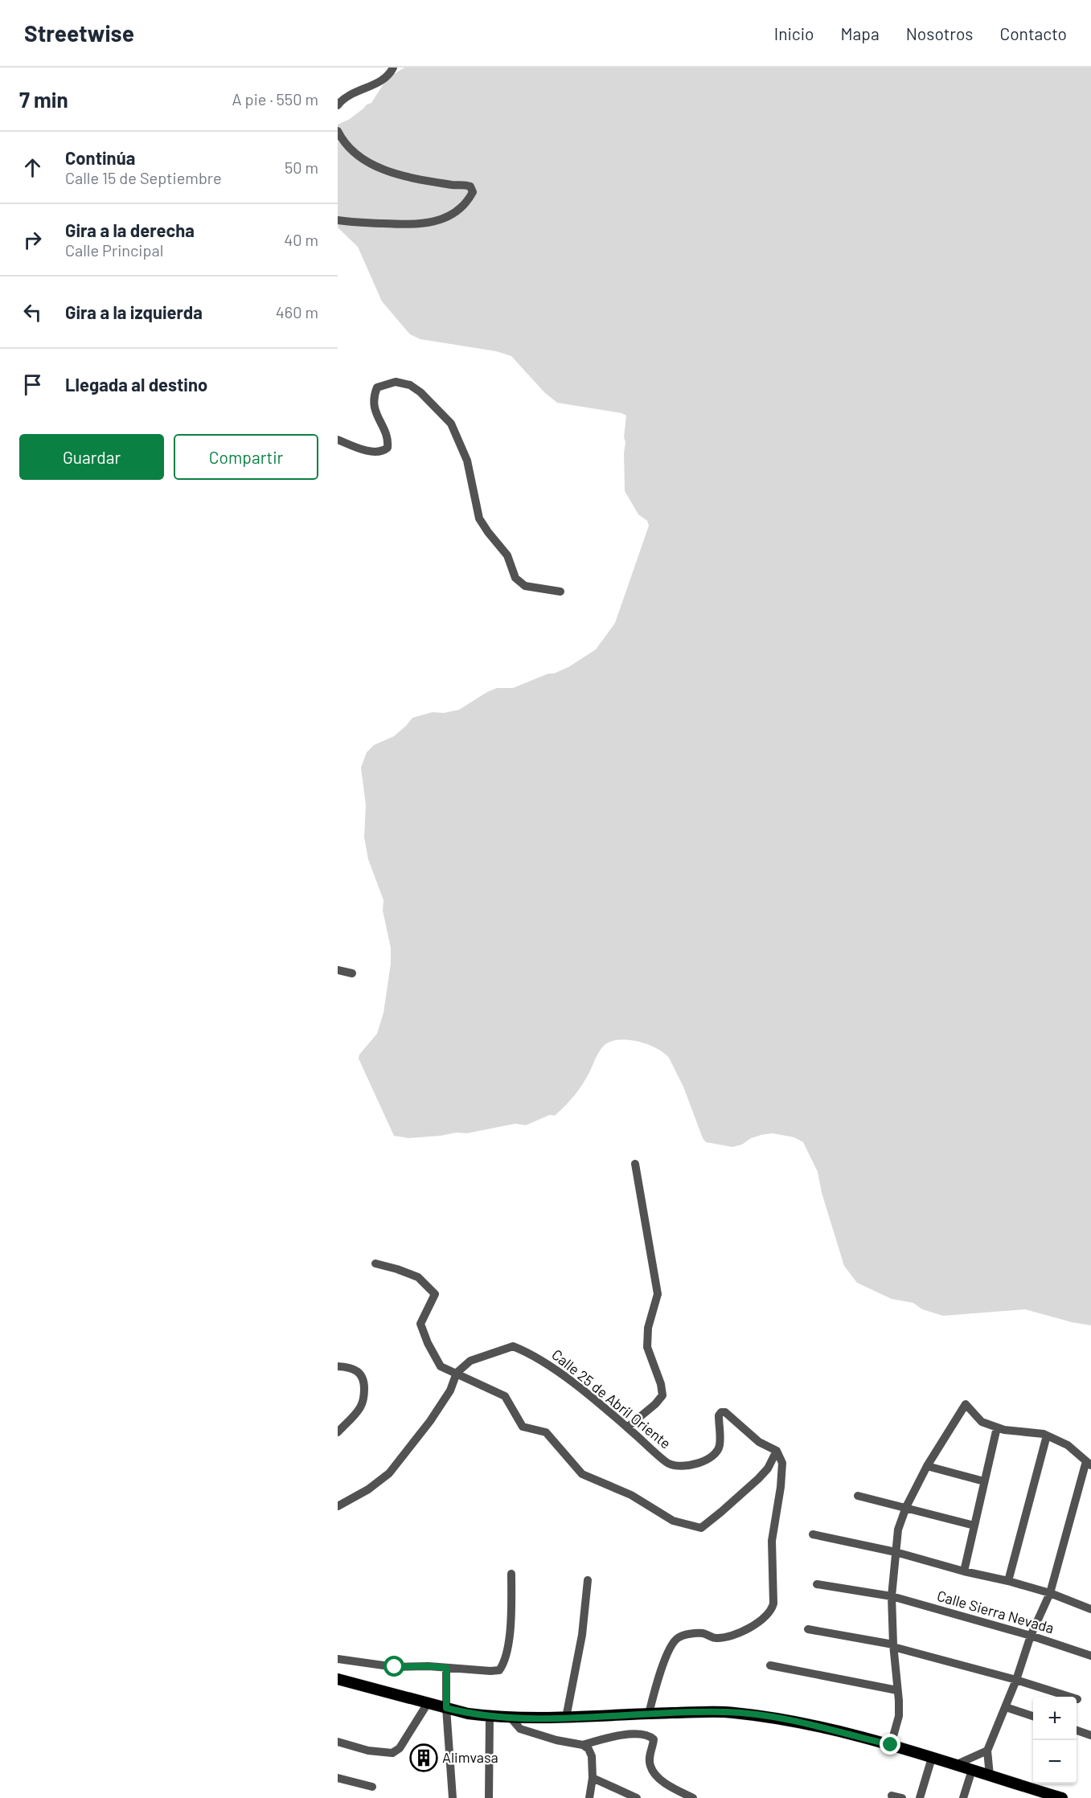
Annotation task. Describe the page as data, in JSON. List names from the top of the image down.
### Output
{
  "streets": {
    "street": ["Calle 25 de Abril Oriente", "Calle Sierra Nevada"]
  },
  "places": {
    "building": ["Alimvasa"]
  },
  "page": {
    "header": "Streetwise",
    "nav": [
      "Inicio",
      "Mapa",
      "Nosotros",
      "Contacto"
    ],
    "heading": ["7 min", "A pie · 550 m"],
    "list": [
      ["Continúa", "Calle 15 de Septiembre", "50 m"],
      ["Gira a la derecha", "Calle Principal", "40 m"],
      ["Gira a la izquierda", "460 m"],
      "Llegada al destino"
    ],
    "buttons": ["Guardar", "Compartir"],
    "map_buttons": ["+", "−"]
  }
}
